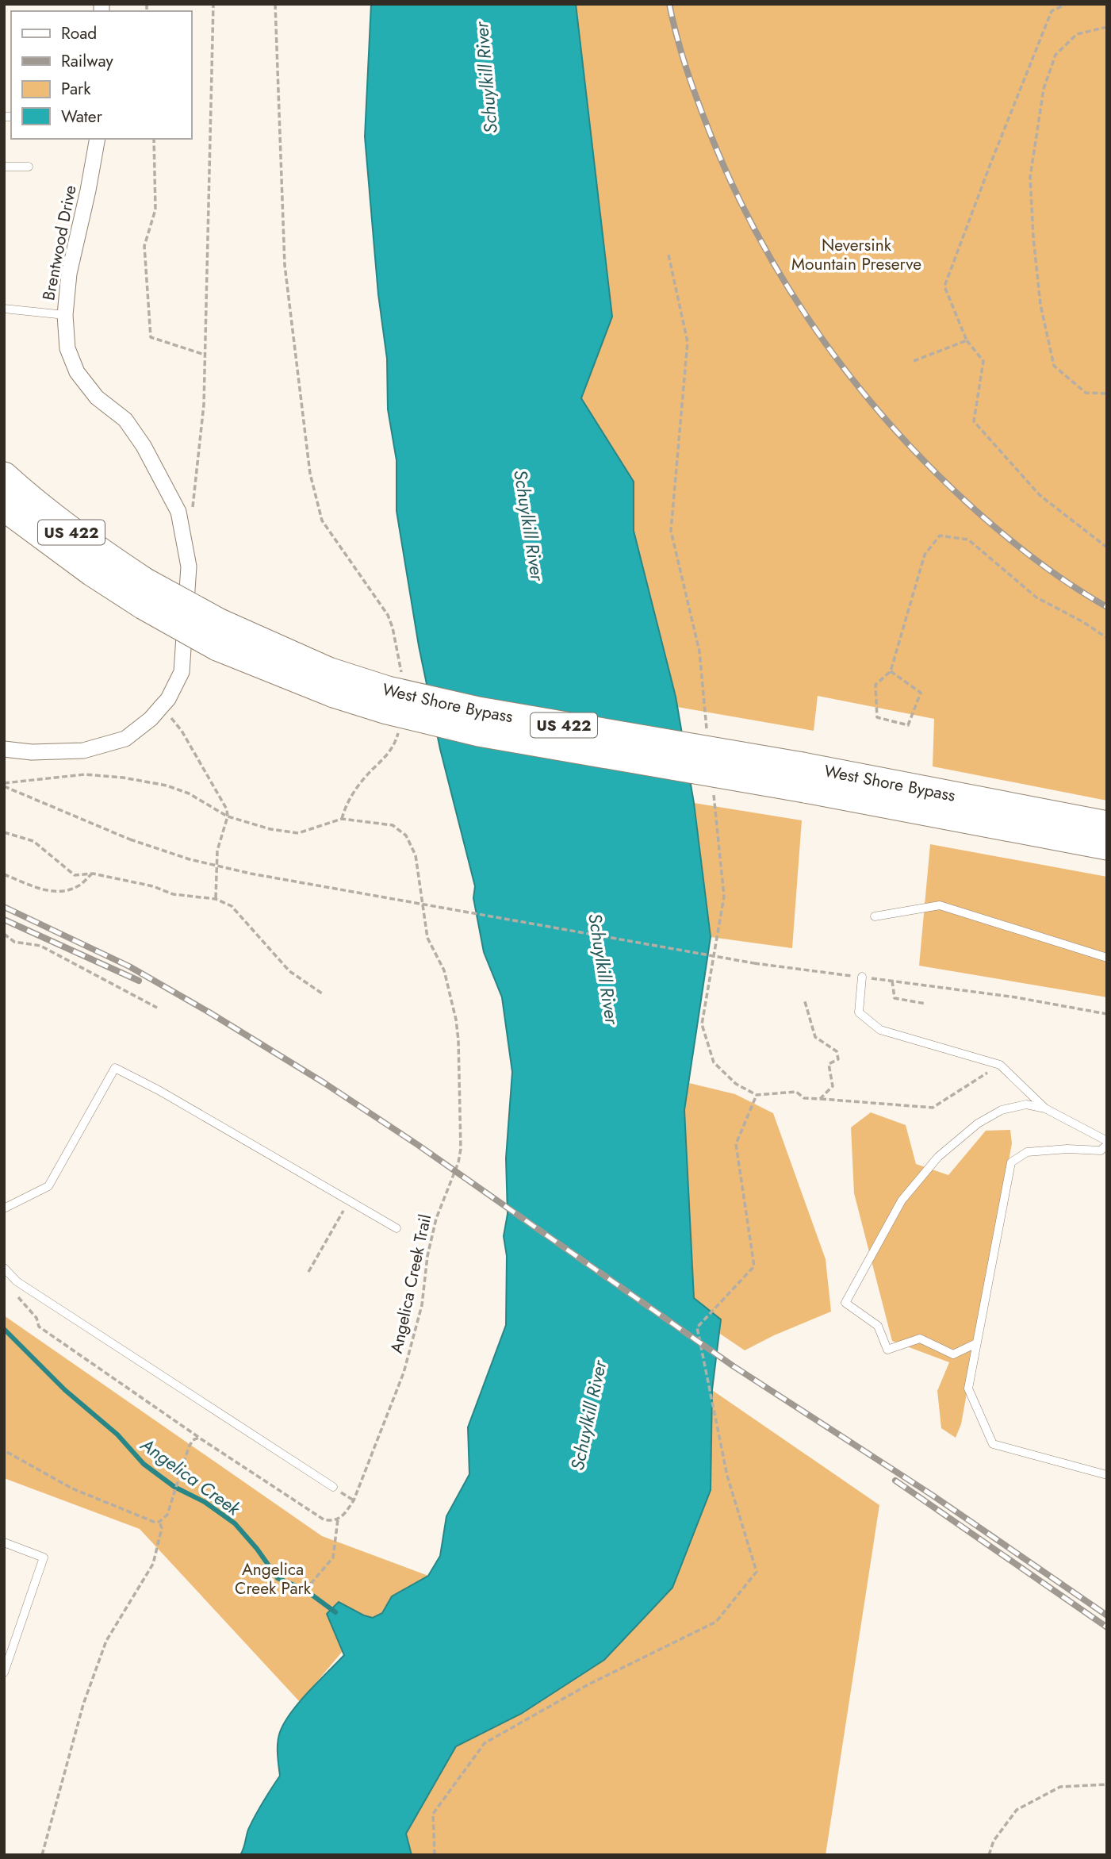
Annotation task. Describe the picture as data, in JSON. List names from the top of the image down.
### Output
{
  "streets": {
    "highway": ["US 422", "West Shore Bypass"],
    "street": ["Brentwood Drive"],
    "path": ["Angelica Creek Trail"]
  },
  "water": ["Schuylkill River", "Angelica Creek"],
  "parks": ["Neversink Mountain Preserve", "Angelica Creek Park"],
  "legend": [
    "Road",
    "Railway",
    "Park",
    "Water"
  ]
}
